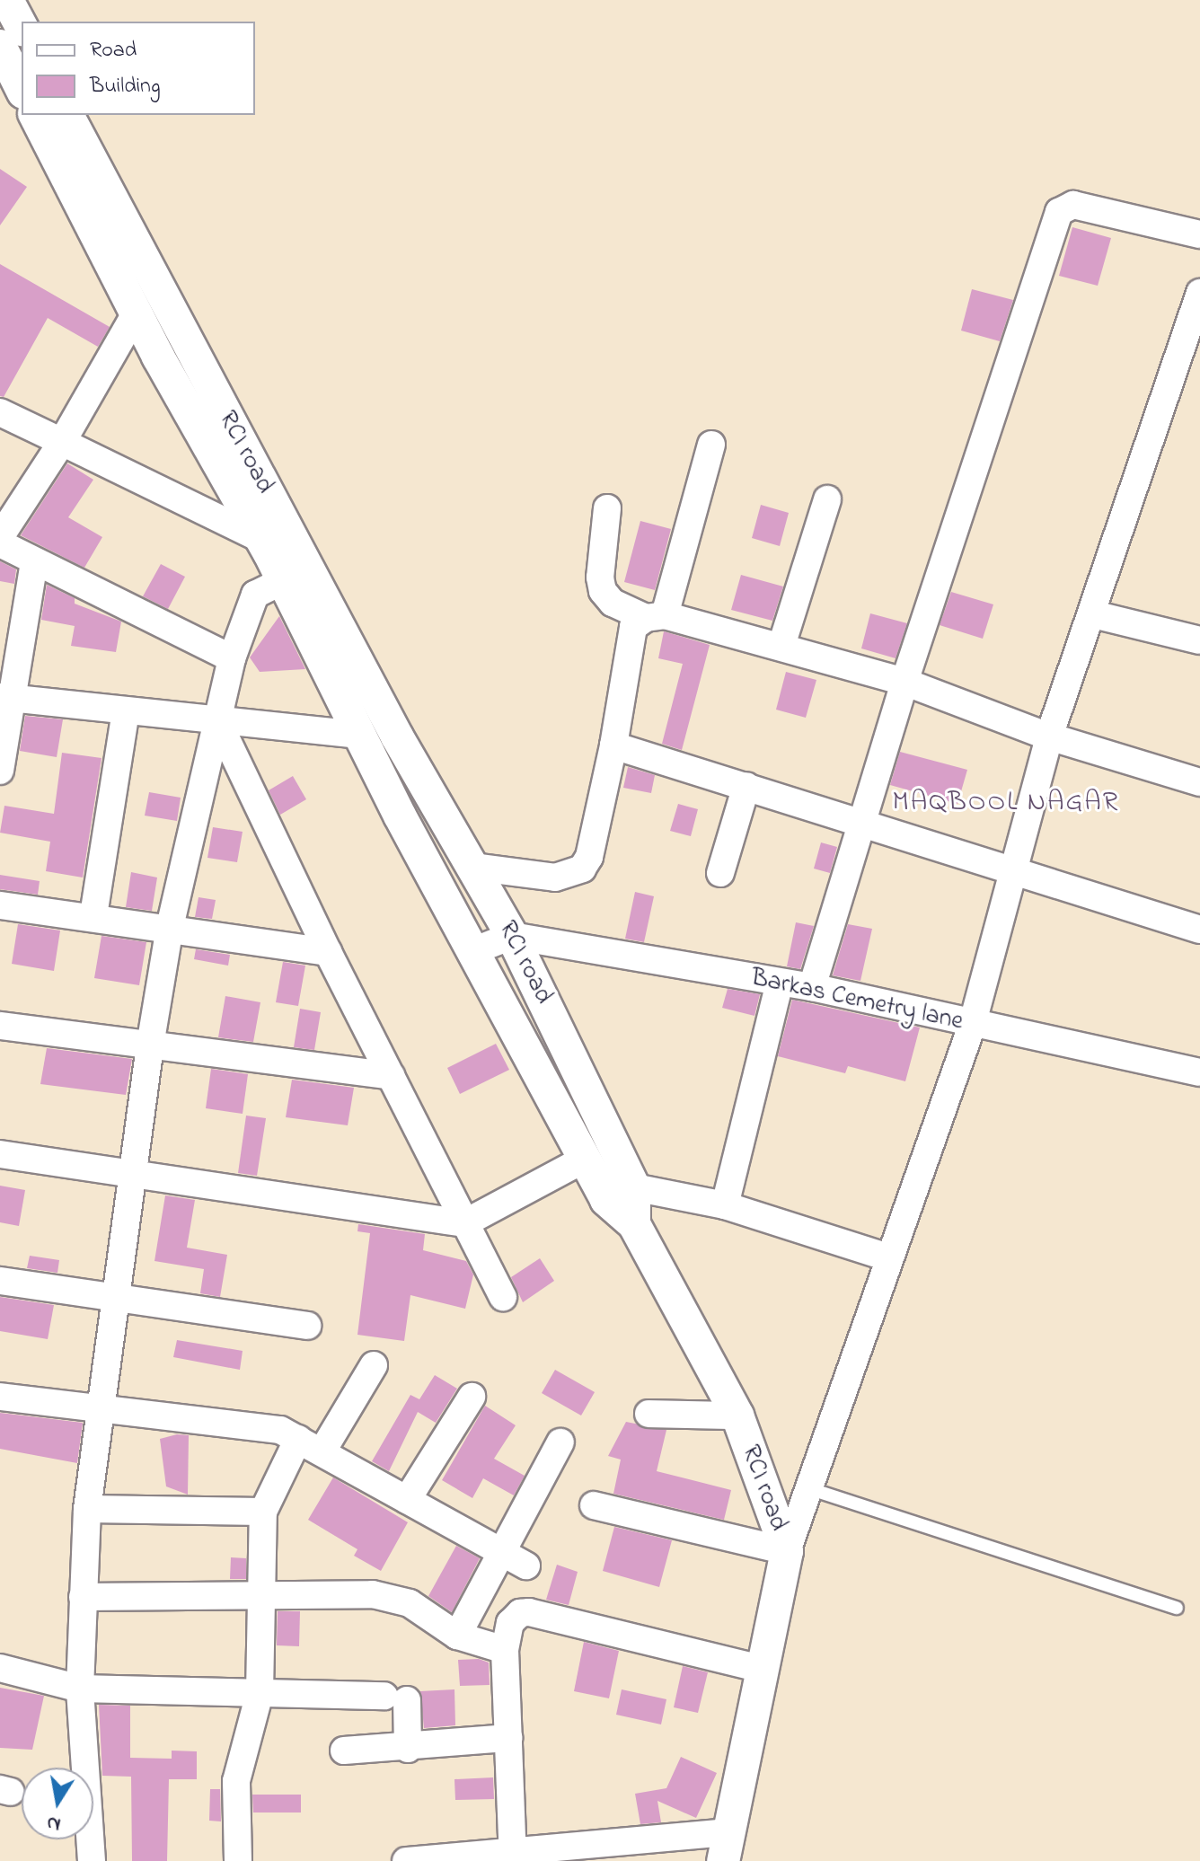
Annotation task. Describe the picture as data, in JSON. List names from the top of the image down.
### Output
{
  "streets": {
    "street": ["RCI road", "Barkas Cemetry lane"]
  },
  "crossings": [
    ["RCI road", "Barkas Cemetry lane"]
  ],
  "districts": ["MAQBOOL NAGAR"],
  "legend": ["Road", "Building"],
  "north": "bottom"
}
